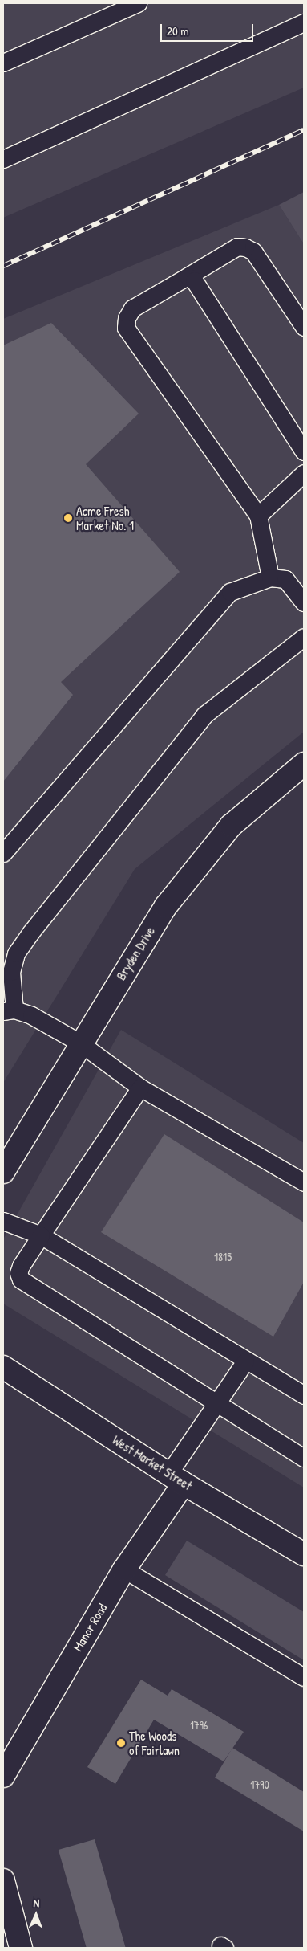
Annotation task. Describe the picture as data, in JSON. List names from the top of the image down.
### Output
{
  "streets": {
    "street": ["Bryden Drive", "West Market Street", "Manor Road"]
  },
  "crossings": [
    ["West Market Street", "Manor Road"]
  ],
  "places": ["Acme Fresh Market No. 1", "The Woods of Fairlawn"],
  "house_numbers": ["1815", "1796", "1790"],
  "scale_bar": "20 m",
  "north": "top"
}
